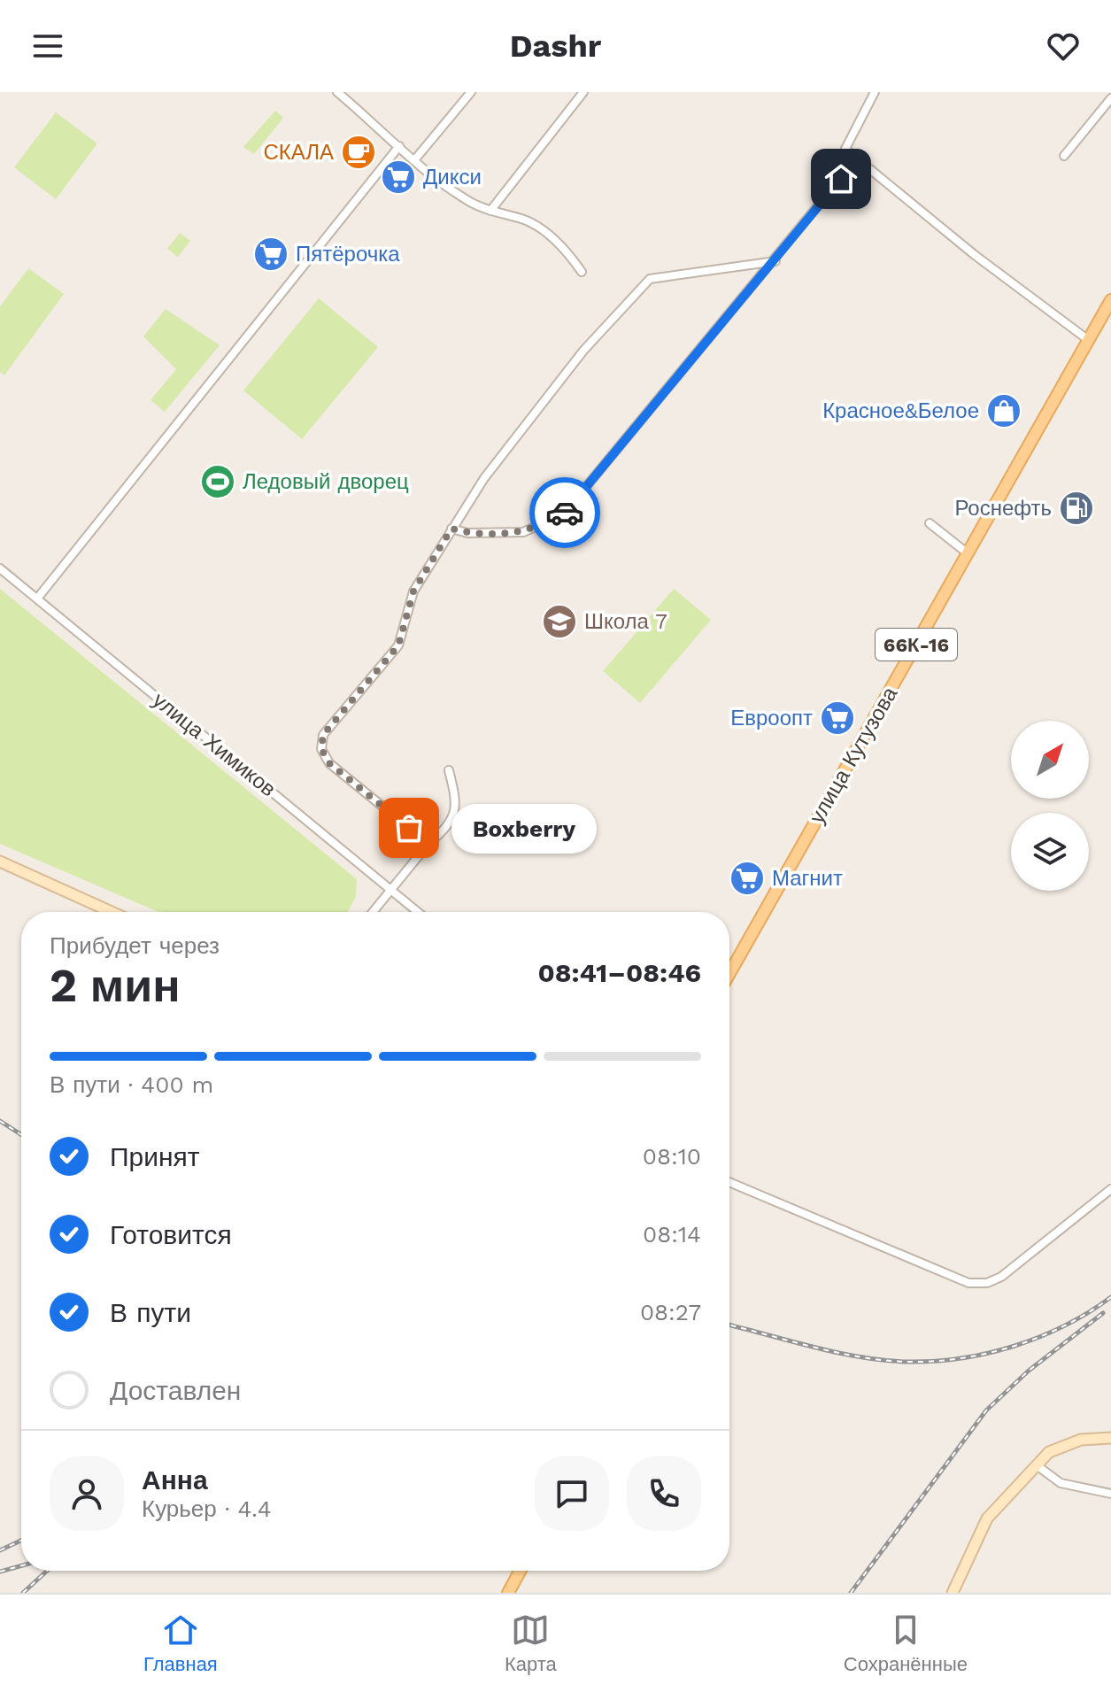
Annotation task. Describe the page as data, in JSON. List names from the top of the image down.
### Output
{
  "streets": {
    "main road": ["66К-16", "улица Кутузова"],
    "street": ["улица Химиков"]
  },
  "places": {
    "cafe": ["СКАЛА"],
    "supermarket": [
      "Дикси",
      "Пятёрочка",
      "Евроопт",
      "Магнит"
    ],
    "shop": ["Красное&Белое"],
    "sports": ["Ледовый дворец"],
    "fuel station": ["Роснефть"],
    "school or university": ["Школа 7"],
    "other": ["Boxberry"]
  },
  "north": "top right",
  "page": {
    "header": "Dashr",
    "bubble": "Boxberry",
    "heading": ["2 мин", "Прибудет через", "08:41–08:46"],
    "panel": ["Анна", "Курьер · 4.4"],
    "bar": "В пути · 400 m",
    "list": [
      ["Принят", "08:10"],
      ["Готовится", "08:14"],
      ["В пути", "08:27"],
      "Доставлен"
    ],
    "tabs": ["Главная", "Карта", "Сохранённые"]
  }
}
